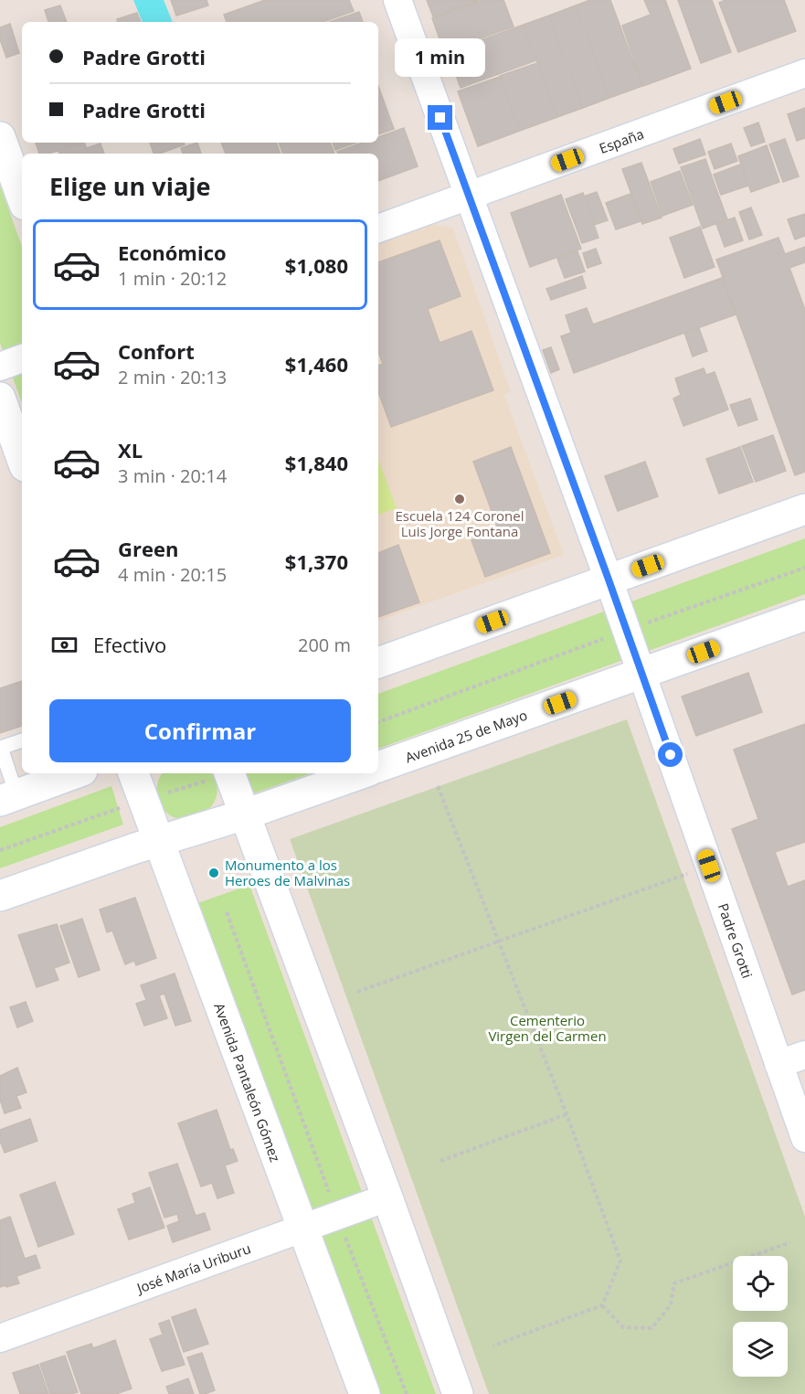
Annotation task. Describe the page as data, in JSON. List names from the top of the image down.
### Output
{
  "streets": {
    "main road": ["Avenida 25 de Mayo", "Avenida Pantaleón Gómez"],
    "street": ["España", "Padre Grotti", "José María Uriburu"]
  },
  "crossings": [
    ["España", "Padre Grotti"],
    ["Avenida 25 de Mayo", "Padre Grotti"],
    ["Avenida Pantaleón Gómez", "José María Uriburu"]
  ],
  "parks": ["Cementerio Virgen del Carmen"],
  "places": ["Escuela 124 Coronel Luis Jorge Fontana", "Monumento a los Heroes de Malvinas"],
  "page": {
    "banner": ["Padre Grotti", "Padre Grotti"],
    "bubble": "1 min",
    "heading": "Elige un viaje",
    "list": [
      {
        "name": "Económico",
        "note": "1 min · 20:12",
        "value": "$1,080"
      },
      {
        "name": "Confort",
        "note": "2 min · 20:13",
        "value": "$1,460"
      },
      {
        "name": "XL",
        "note": "3 min · 20:14",
        "value": "$1,840"
      },
      {
        "name": "Green",
        "note": "4 min · 20:15",
        "value": "$1,370"
      }
    ],
    "pay": ["Efectivo", "200 m"],
    "buttons": "Confirmar"
  }
}
